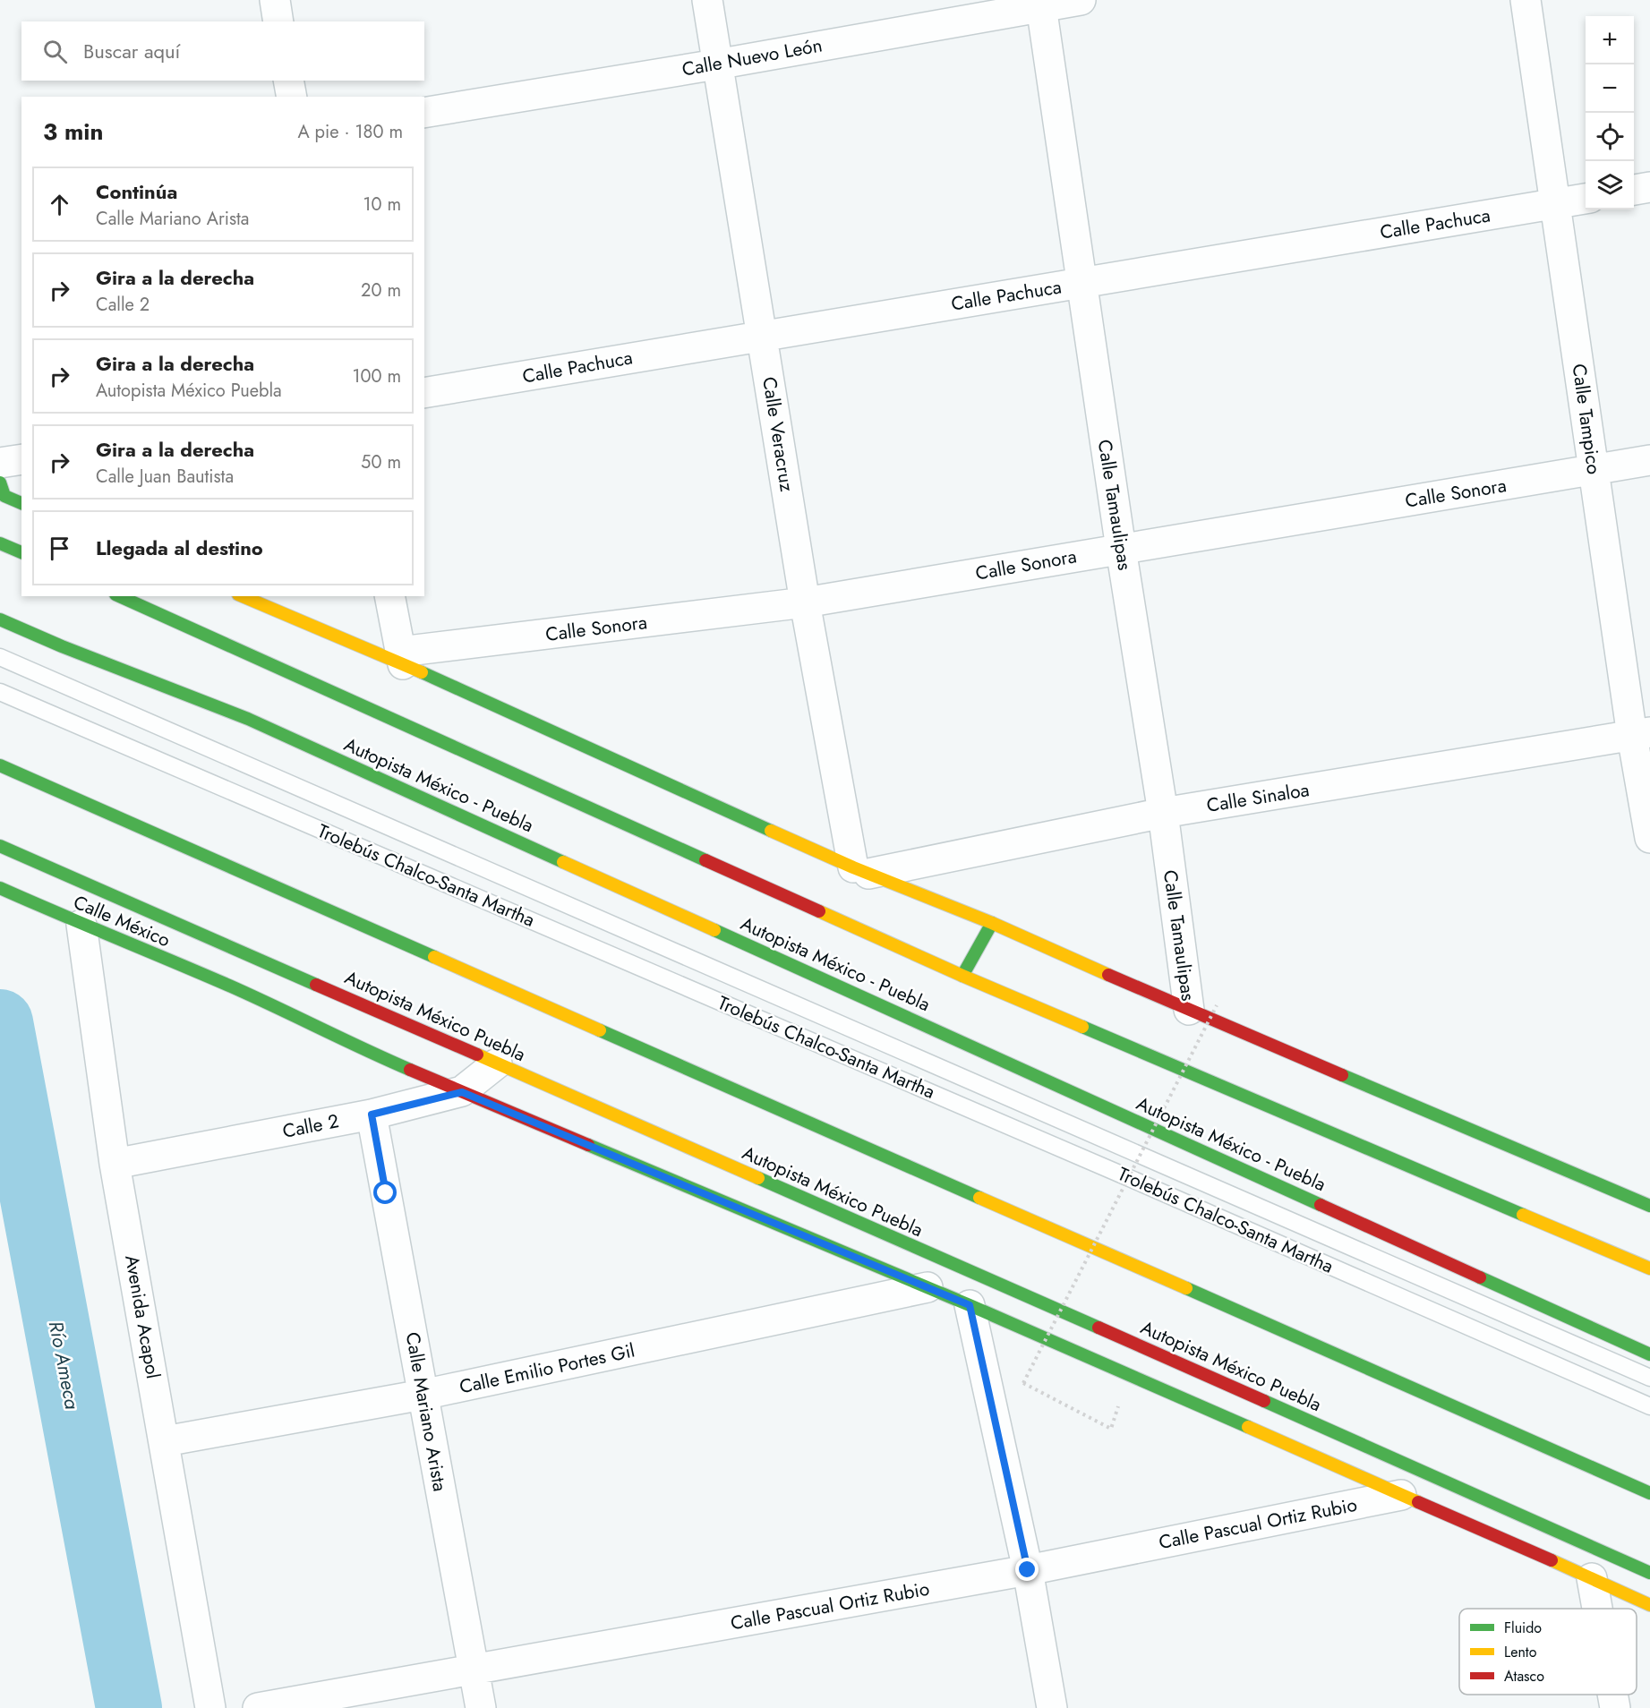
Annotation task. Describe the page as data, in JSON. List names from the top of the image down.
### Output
{
  "streets": {
    "main road": ["Autopista México - Puebla", "Calle México", "Autopista México Puebla"],
    "street": [
      "Calle Nuevo León",
      "Calle Pachuca",
      "Calle Tampico",
      "Calle Veracruz",
      "Calle Sonora",
      "Calle Tamaulipas",
      "Calle Sinaloa",
      "Calle 2",
      "Avenida Acapol",
      "Calle Emilio Portes Gil",
      "Calle Mariano Arista",
      "Calle Pascual Ortiz Rubio"
    ],
    "lane": ["Trolebús Chalco-Santa Martha"]
  },
  "crossings": [
    ["Calle Nuevo León", "Calle Veracruz"],
    ["Calle Nuevo León", "Calle Tamaulipas"],
    ["Calle Pachuca", "Calle Tampico"],
    ["Calle Pachuca", "Calle Veracruz"],
    ["Calle Pachuca", "Calle Tamaulipas"],
    ["Calle Tampico", "Calle Sonora"],
    ["Calle Tampico", "Calle Sinaloa"],
    ["Calle Veracruz", "Calle Sonora"],
    ["Calle Veracruz", "Calle Sinaloa"],
    ["Calle Sonora", "Calle Tamaulipas"],
    ["Calle Tamaulipas", "Calle Sinaloa"],
    ["Calle México", "Calle 2"],
    ["Calle México", "Avenida Acapol"],
    ["Autopista México Puebla", "Calle 2"],
    ["Calle 2", "Avenida Acapol"],
    ["Calle 2", "Calle Mariano Arista"],
    ["Avenida Acapol", "Calle Emilio Portes Gil"],
    ["Calle Emilio Portes Gil", "Calle Mariano Arista"],
    ["Calle Mariano Arista", "Calle Pascual Ortiz Rubio"]
  ],
  "water": ["Río Ameca"],
  "legend": ["Fluido", "Lento", "Atasco"],
  "page": {
    "map_buttons": ["+", "−"],
    "search": "Buscar aquí",
    "heading": ["3 min", "A pie · 180 m"],
    "list": [
      ["Continúa", "Calle Mariano Arista", "10 m"],
      ["Gira a la derecha", "Calle 2", "20 m"],
      ["Gira a la derecha", "Autopista México Puebla", "100 m"],
      ["Gira a la derecha", "Calle Juan Bautista", "50 m"],
      "Llegada al destino"
    ]
  }
}
